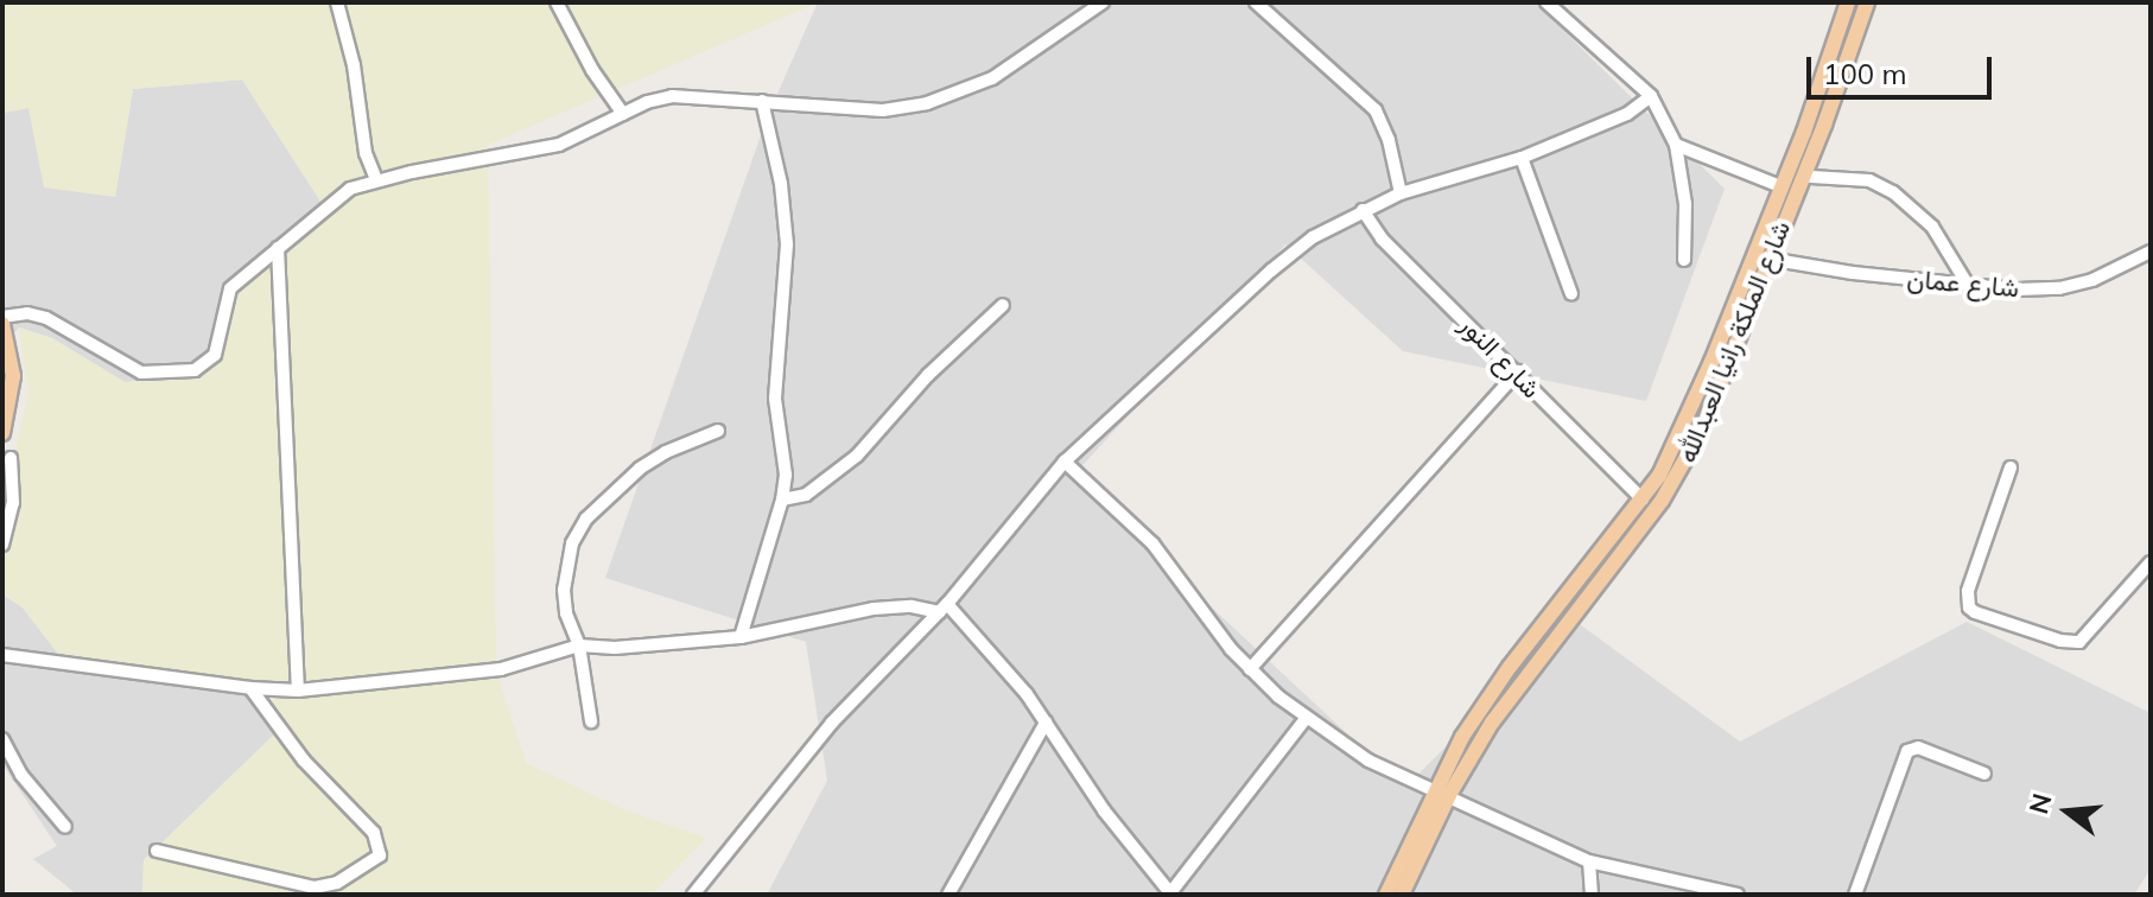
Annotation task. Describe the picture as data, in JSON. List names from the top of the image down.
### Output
{
  "streets": {
    "main road": ["شارع الملكة رانيا العبدالله"],
    "street": ["شارع عمان", "شارع النور"]
  },
  "crossings": [
    ["شارع عمان", "شارع الملكة رانيا العبدالله"],
    ["شارع الملكة رانيا العبدالله", "شارع النور"]
  ],
  "scale_bar": "100 m",
  "north": "left"
}
